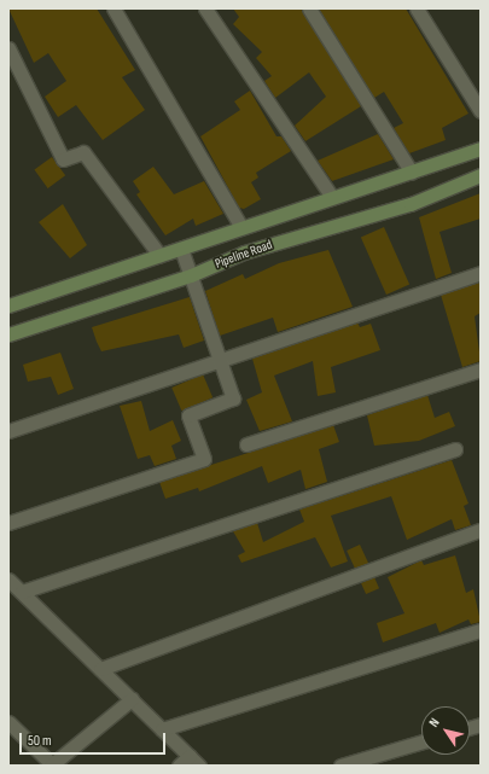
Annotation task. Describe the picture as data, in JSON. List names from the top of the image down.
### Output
{
  "streets": {
    "main road": ["Pipeline Road"]
  },
  "scale_bar": "50 m",
  "north": "top left"
}
